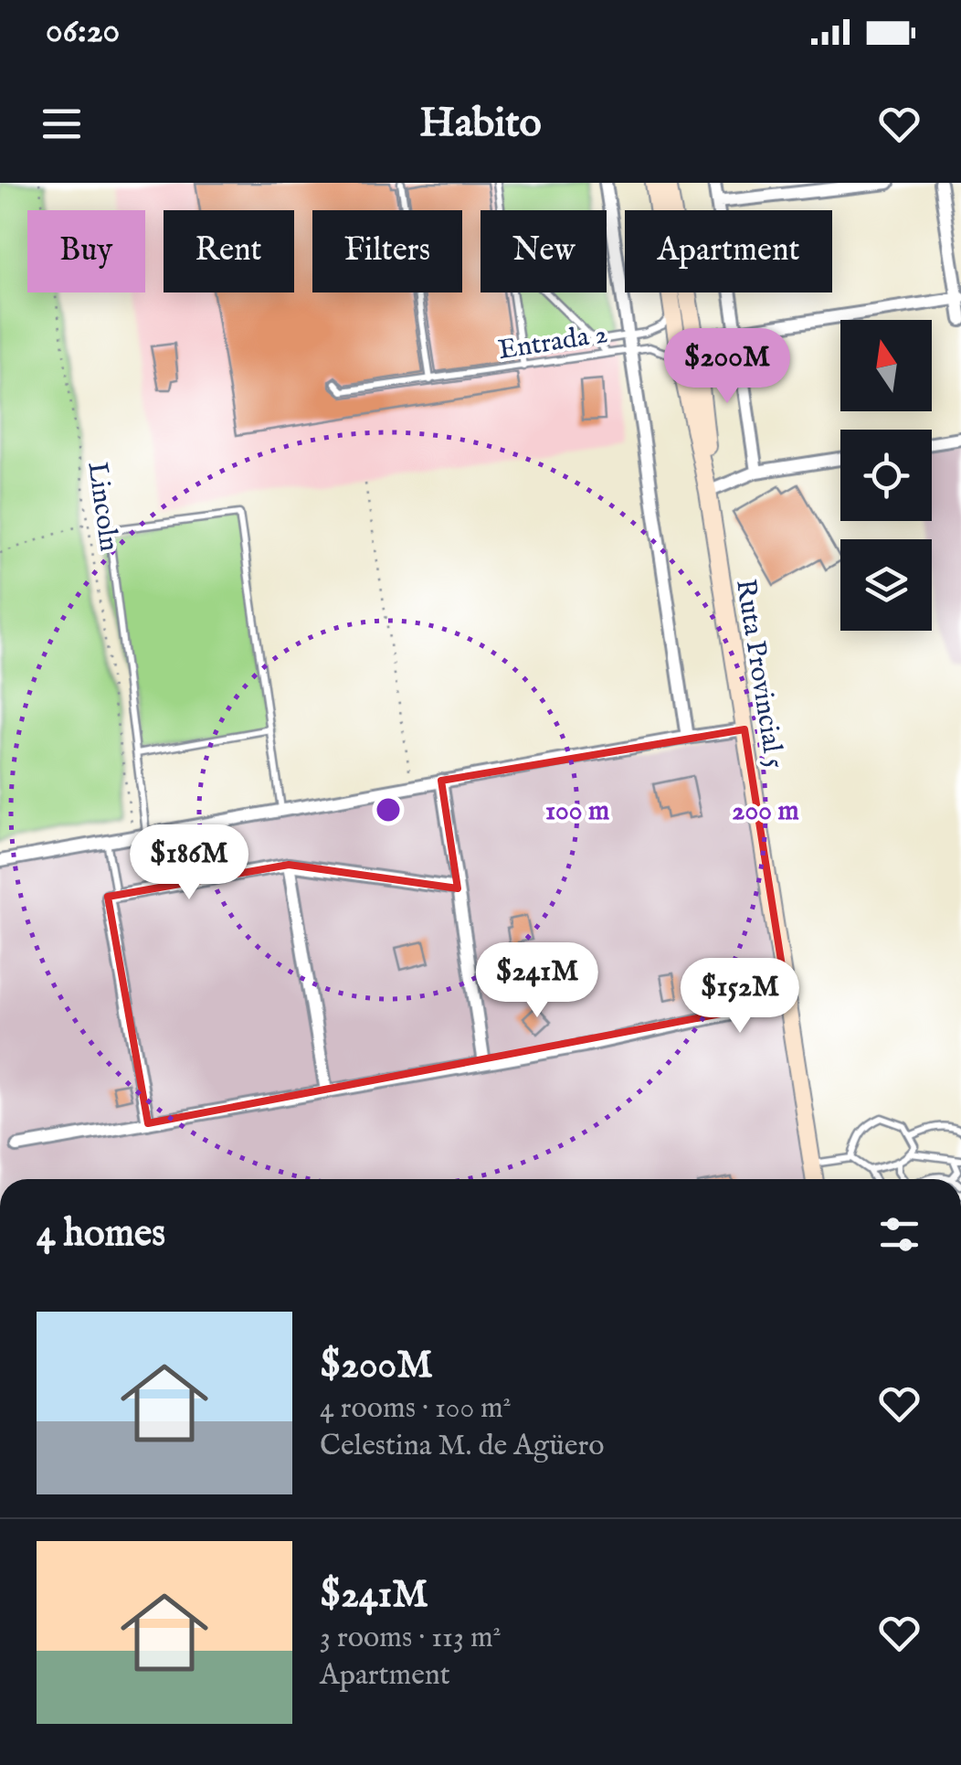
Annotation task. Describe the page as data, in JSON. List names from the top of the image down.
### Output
{
  "streets": {
    "main road": ["Ruta Provincial 5"],
    "lane": ["Entrada 2"],
    "path": ["Lincoln"]
  },
  "north": "top",
  "page": {
    "status": "06:20",
    "header": "Habito",
    "chip": [
      "Buy",
      "Rent",
      "Filters",
      "New",
      "Apartment"
    ],
    "price": [
      "$200M",
      "$186M",
      "$241M",
      "$152M"
    ],
    "heading": "4 homes",
    "list": [
      {
        "name": "$200M",
        "note": "4 rooms · 100 m² · Celestina M. de Agüero"
      },
      {
        "name": "$241M",
        "note": "3 rooms · 113 m² · Apartment"
      }
    ]
  },
  "rings": ["100 m", "200 m"]
}
